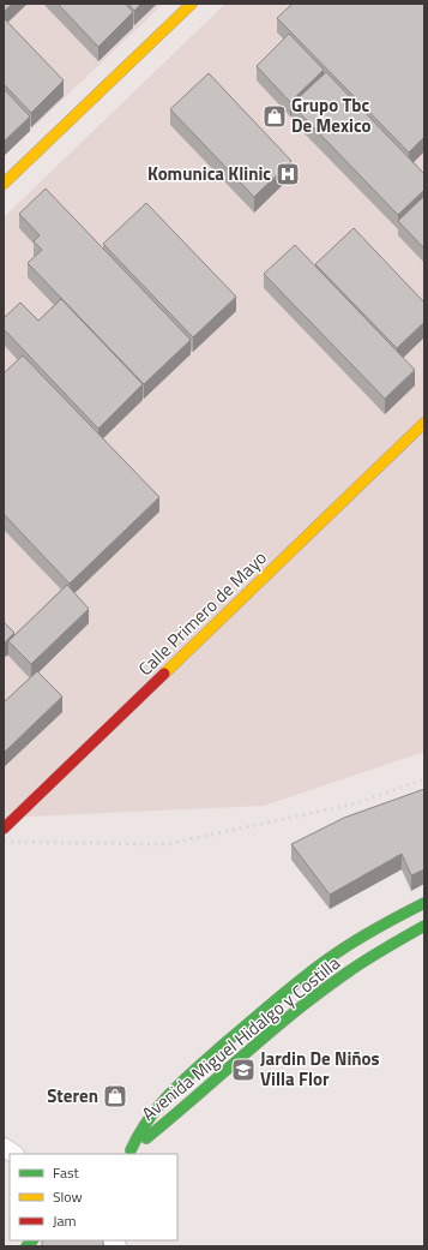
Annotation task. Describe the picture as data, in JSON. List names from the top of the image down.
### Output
{
  "streets": {
    "main road": ["Calle Primero de Mayo", "Avenida Miguel Hidalgo y Costilla"]
  },
  "places": {
    "shop": ["Grupo Tbc De Mexico", "Steren"],
    "hospital": ["Komunica Klinic"],
    "school or university": ["Jardin De Niños Villa Flor"]
  },
  "legend": ["Fast", "Slow", "Jam"]
}
